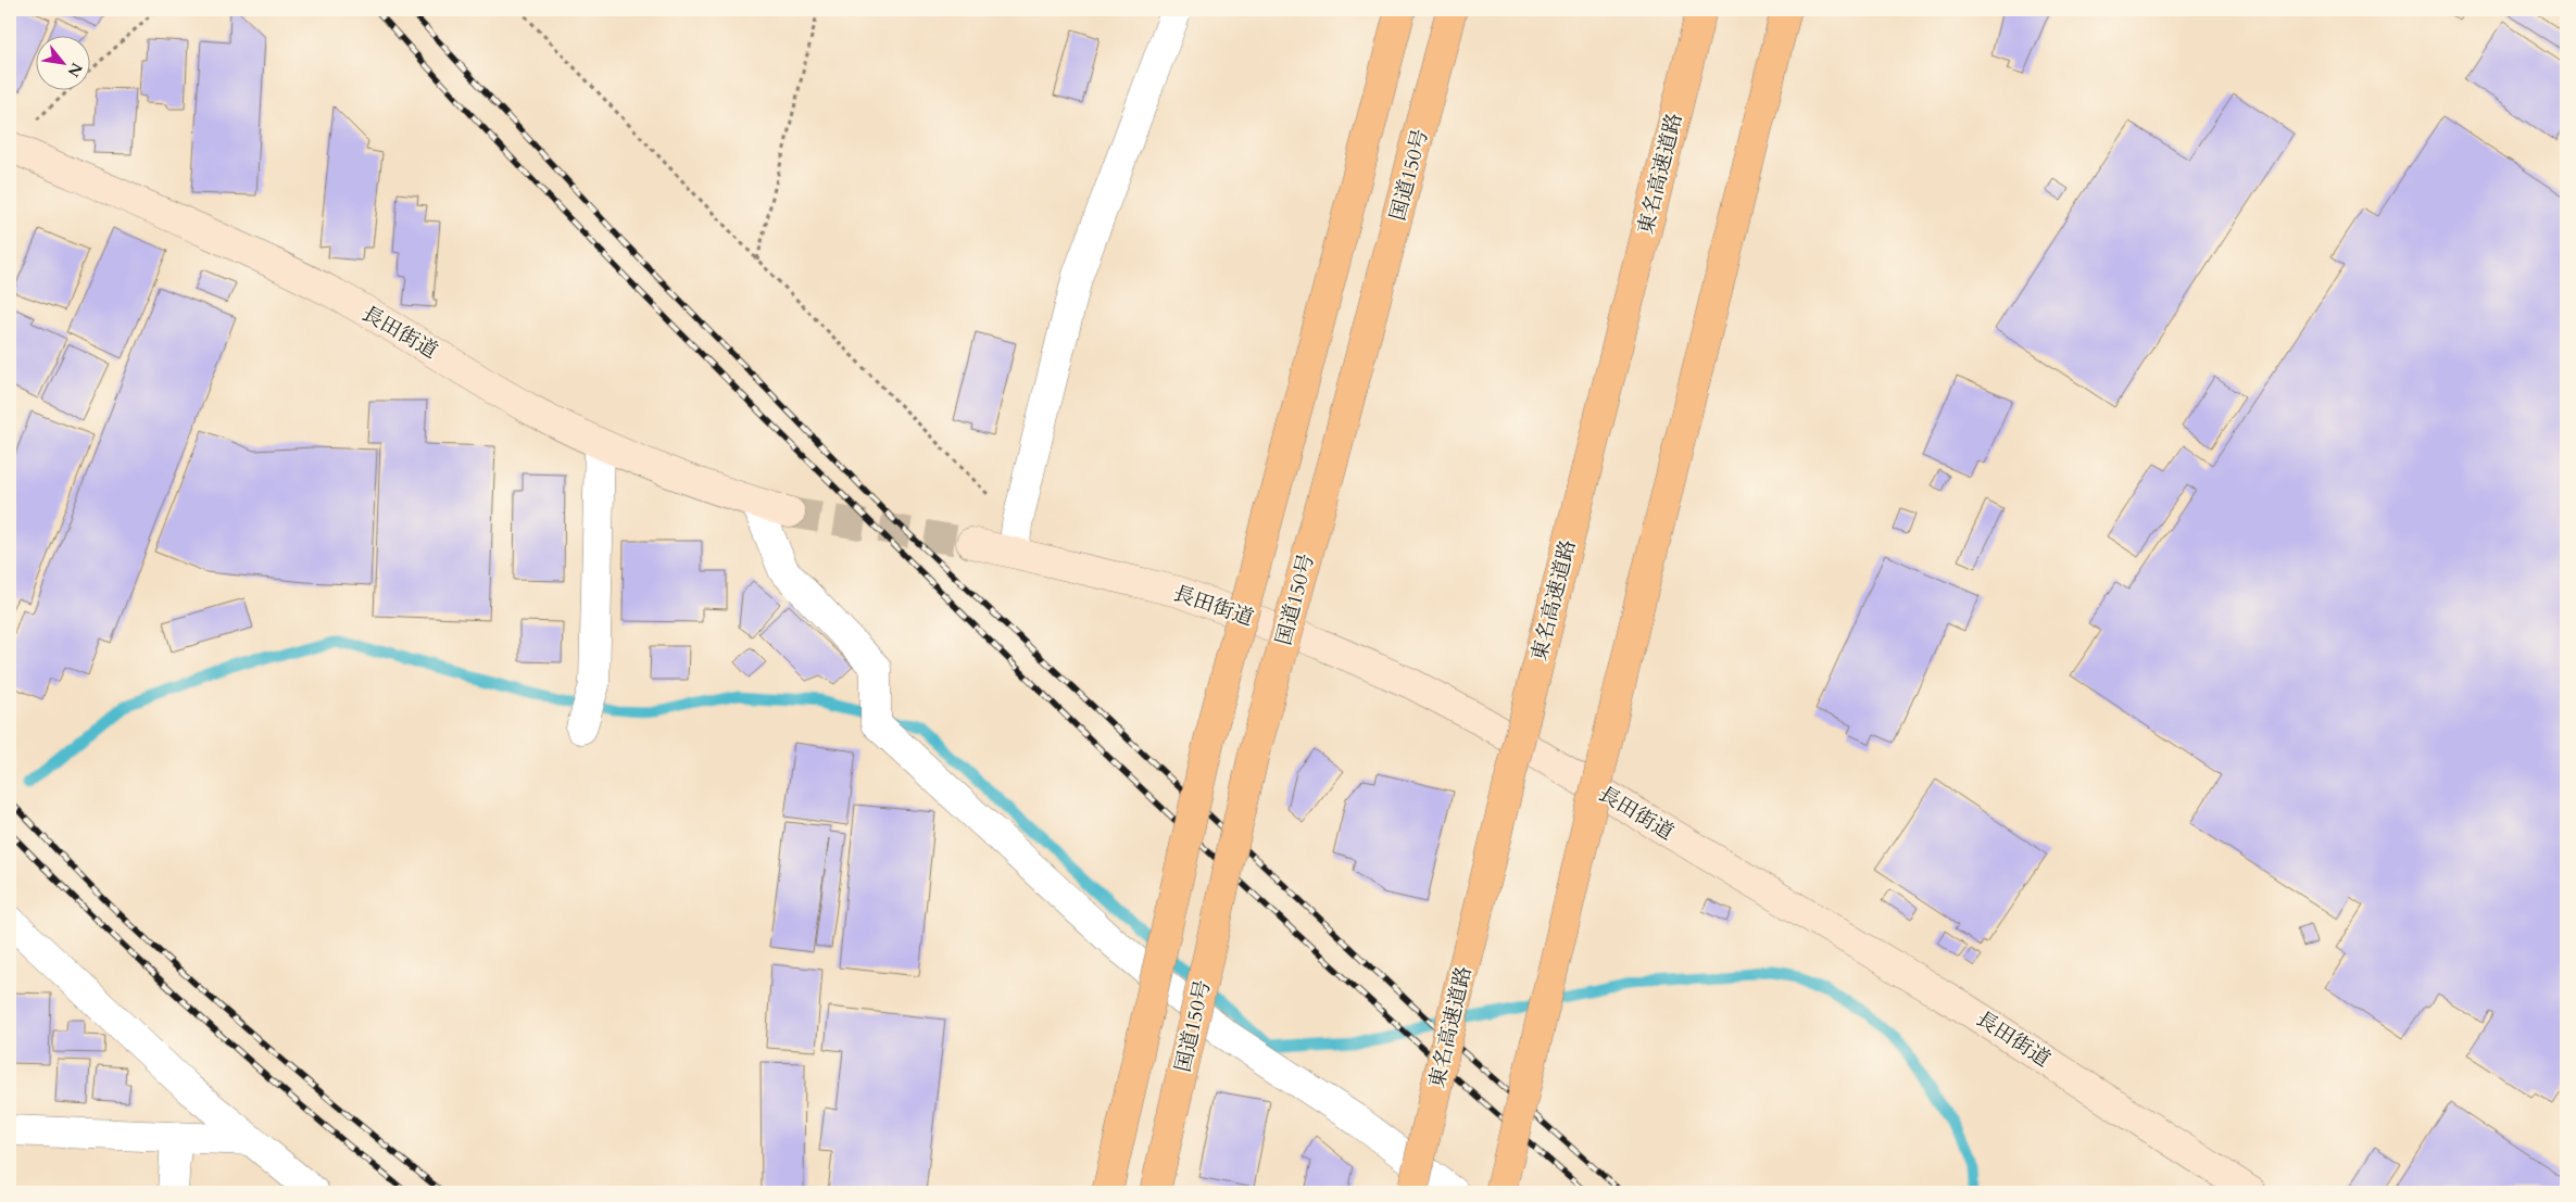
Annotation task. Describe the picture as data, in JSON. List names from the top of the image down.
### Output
{
  "streets": {
    "highway": ["東名高速道路", "国道150号"],
    "main road": ["長田街道"]
  },
  "north": "bottom right"
}
